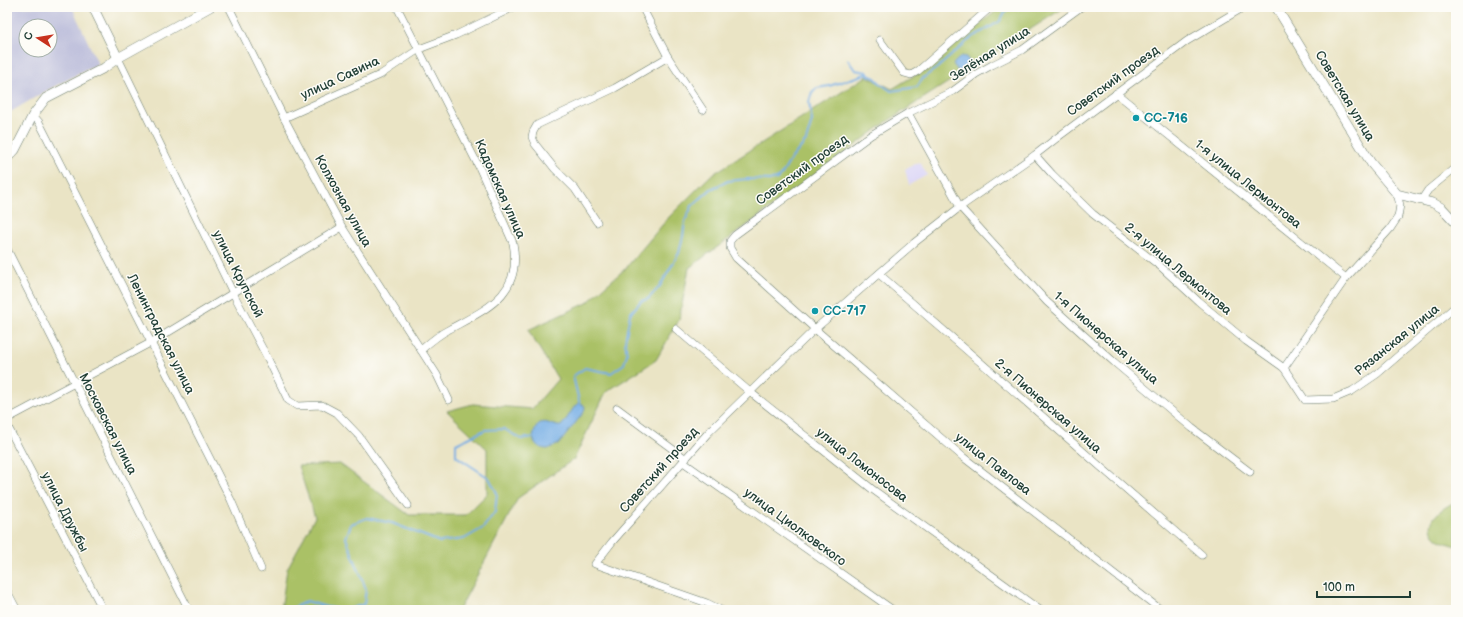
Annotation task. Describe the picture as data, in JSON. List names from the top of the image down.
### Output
{
  "streets": {
    "street": [
      "Зелёная улица",
      "улица Савина",
      "Советский проезд",
      "Советская улица",
      "1-я улица Лермонтова",
      "Кадомская улица",
      "Колхозная улица",
      "2-я улица Лермонтова",
      "улица Крупской",
      "Ленинградская улица",
      "1-я Пионерская улица",
      "Рязанская улица",
      "2-я Пионерская улица",
      "Московская улица",
      "улица Павлова",
      "улица Ломоносова",
      "улица Дружбы",
      "улица Циолковского"
    ]
  },
  "crossings": [
    ["Зелёная улица", "Советский проезд"],
    ["улица Савина", "Кадомская улица"],
    ["улица Савина", "Колхозная улица"],
    ["Советский проезд", "1-я улица Лермонтова"],
    ["Советский проезд", "2-я улица Лермонтова"],
    ["Советский проезд", "1-я Пионерская улица"],
    ["Советский проезд", "2-я Пионерская улица"],
    ["Советский проезд", "улица Павлова"],
    ["Советский проезд", "улица Ломоносова"],
    ["Советский проезд", "улица Циолковского"],
    ["Кадомская улица", "Колхозная улица"],
    ["2-я улица Лермонтова", "Рязанская улица"]
  ],
  "places": ["СС-716", "СС-717"],
  "scale_bar": "100 m",
  "north": "left"
}
